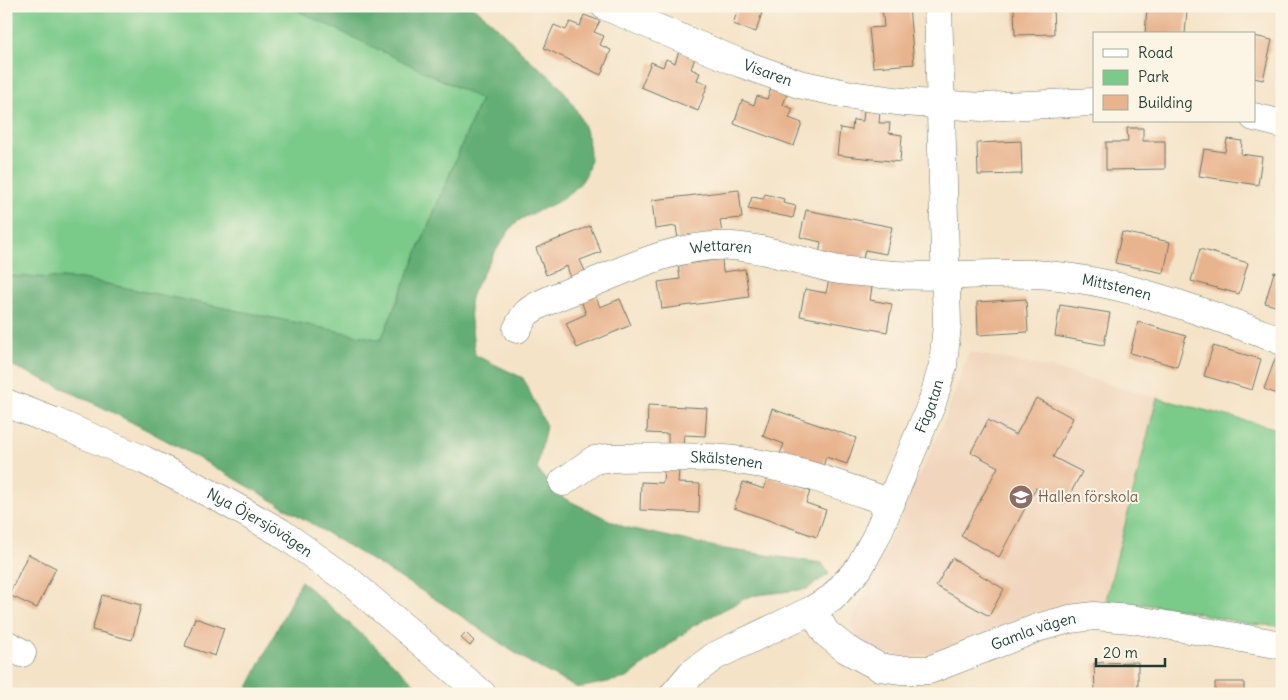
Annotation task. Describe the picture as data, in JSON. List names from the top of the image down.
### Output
{
  "streets": {
    "street": [
      "Visaren",
      "Wettaren",
      "Mittstenen",
      "Fägatan",
      "Skälstenen",
      "Nya Öjersjövägen",
      "Gamla vägen"
    ]
  },
  "crossings": [
    ["Visaren", "Fägatan"],
    ["Wettaren", "Mittstenen"],
    ["Wettaren", "Fägatan"],
    ["Mittstenen", "Fägatan"],
    ["Fägatan", "Skälstenen"],
    ["Fägatan", "Gamla vägen"]
  ],
  "places": {
    "school or university": ["Hallen förskola"]
  },
  "legend": ["Road", "Park", "Building"],
  "scale_bar": "20 m"
}
